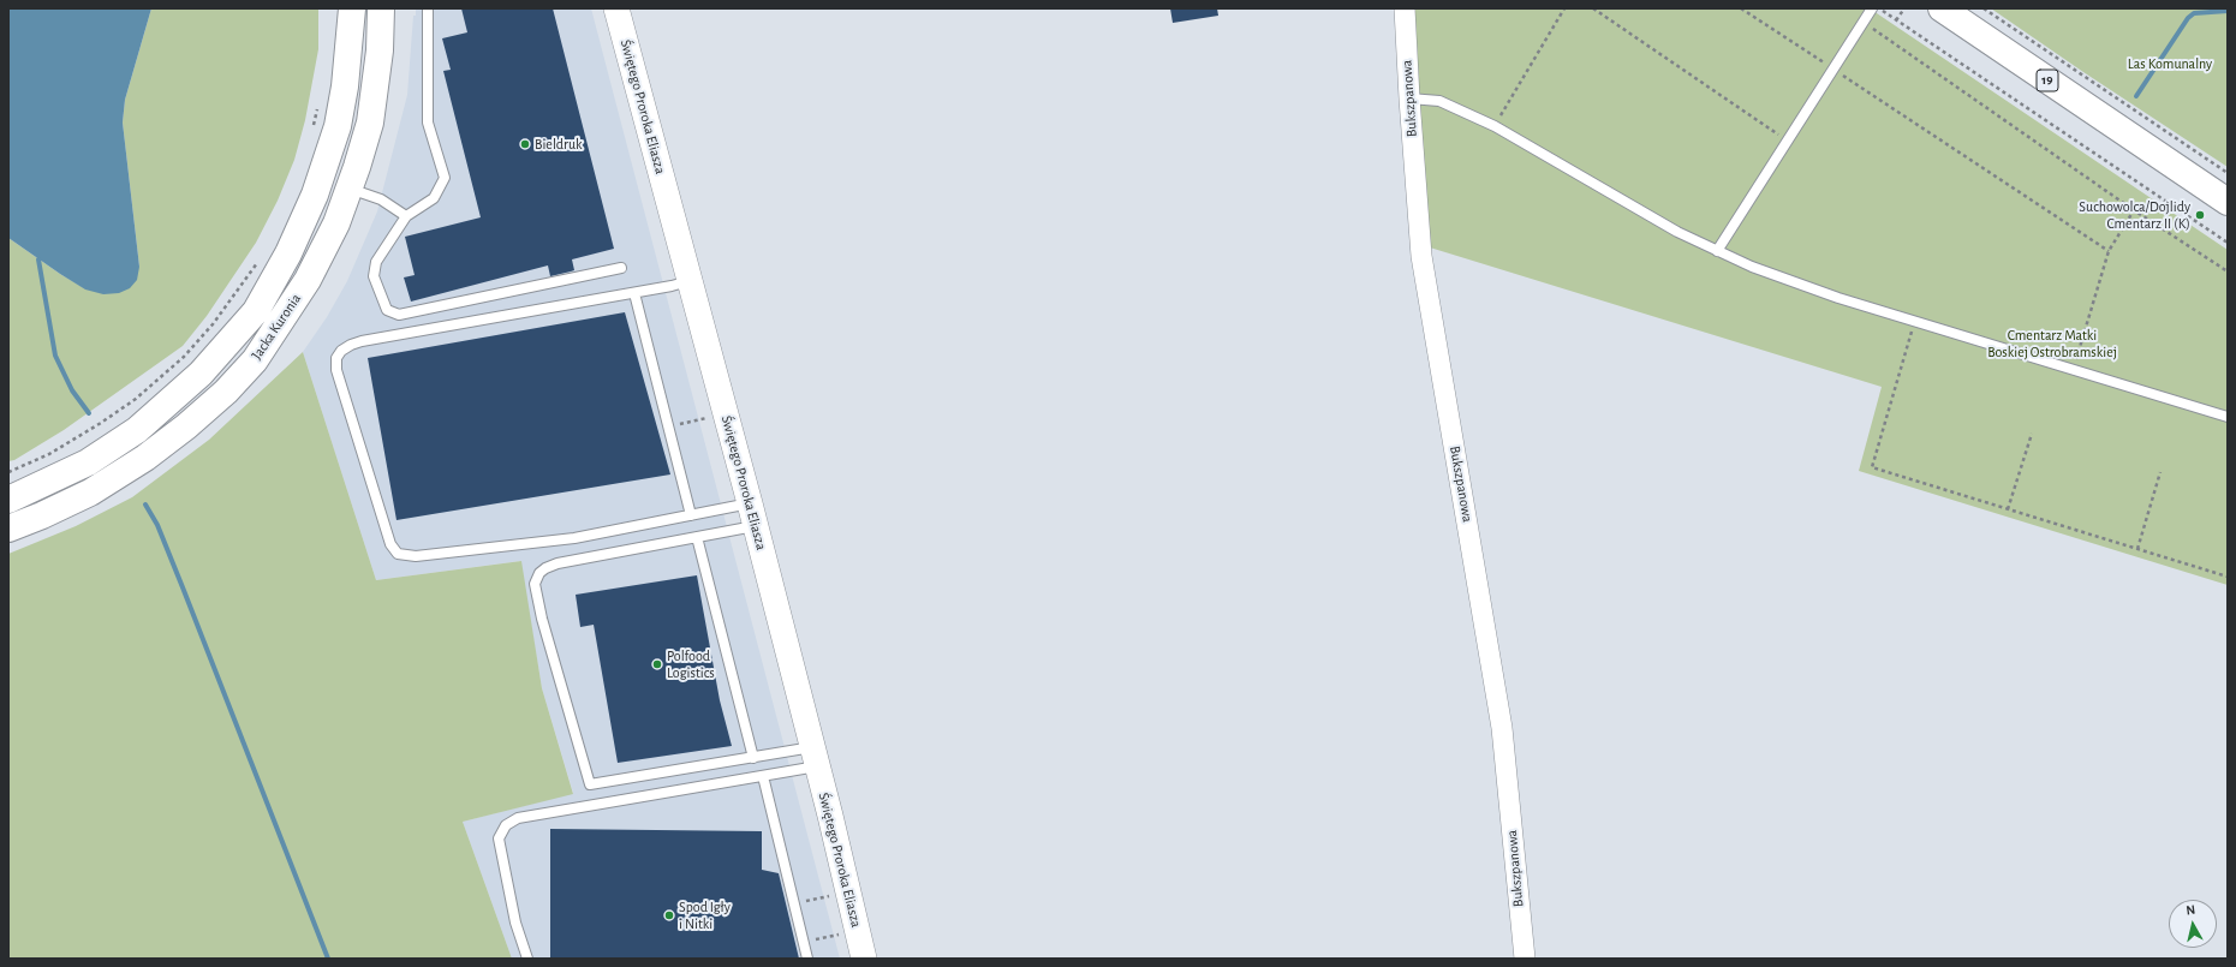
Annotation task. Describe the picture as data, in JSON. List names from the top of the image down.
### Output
{
  "streets": {
    "main road": ["19", "Jacka Kuronia"],
    "street": ["Bukszpanowa", "Świętego Proroka Eliasza"]
  },
  "parks": ["Las Komunalny", "Cmentarz Matki Boskiej Ostrobramskiej"],
  "places": [
    "Bieldruk",
    "Suchowolca/Dojlidy Cmentarz II (K)",
    "Polfood Logistics",
    "Spod Igły i Nitki"
  ],
  "north": "top"
}
